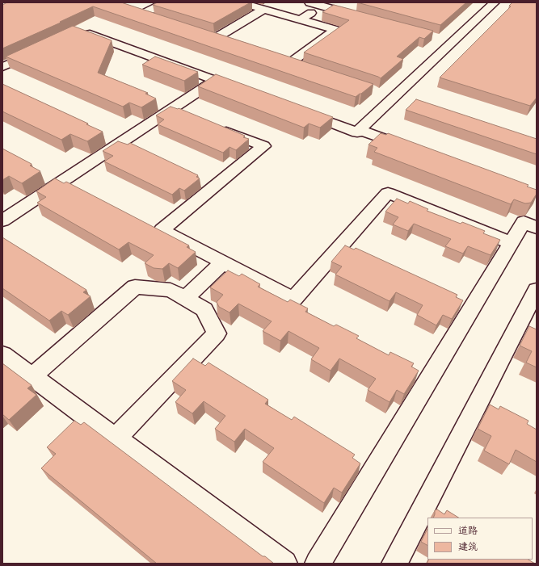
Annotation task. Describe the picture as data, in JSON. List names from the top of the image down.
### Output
{
  "legend": ["道路", "建筑"]
}
